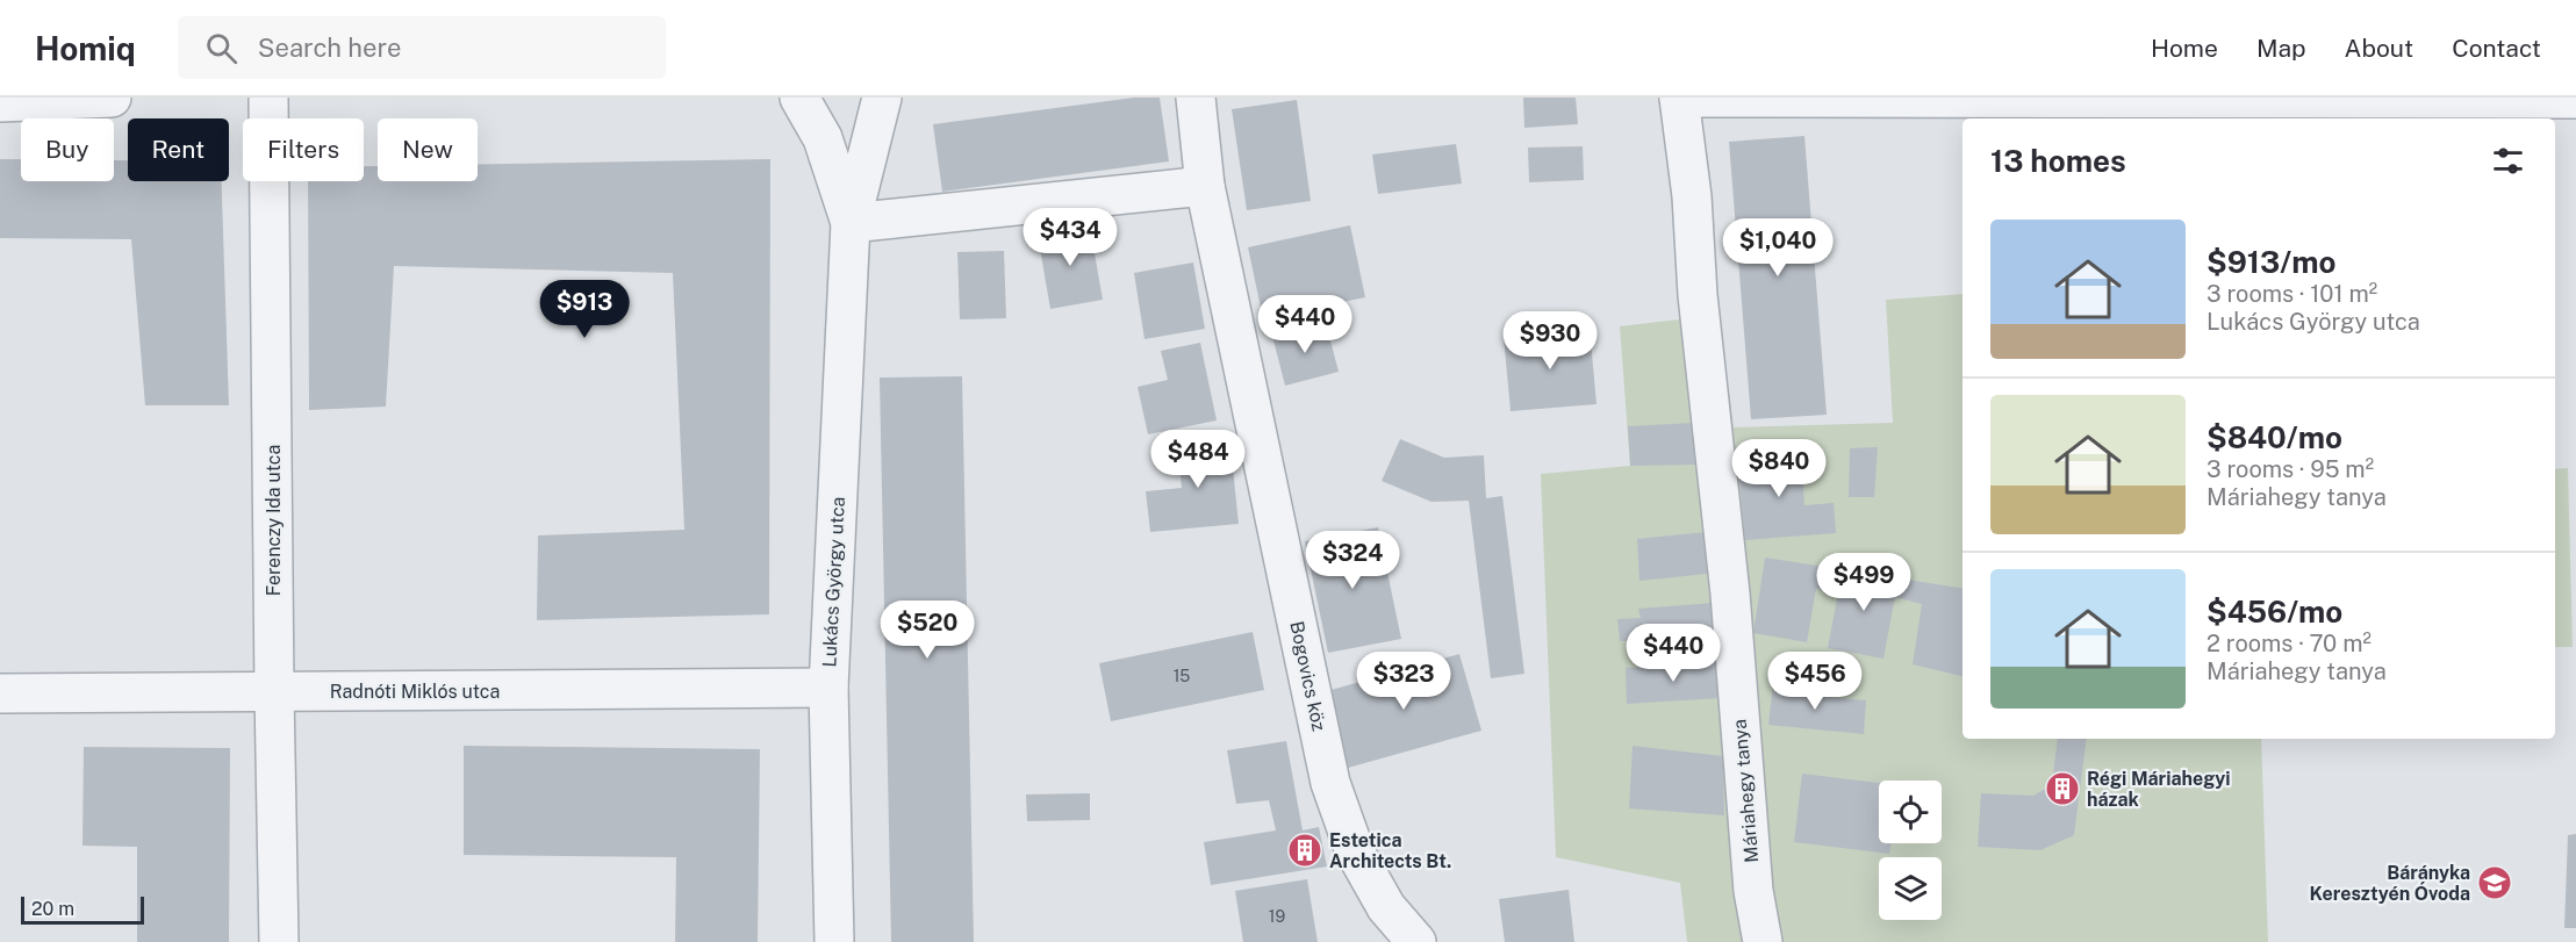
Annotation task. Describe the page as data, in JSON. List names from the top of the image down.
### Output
{
  "streets": {
    "street": [
      "Ferenczy Ida utca",
      "Lukács György utca",
      "Bogovics köz",
      "Radnóti Miklós utca",
      "Máriahegy tanya"
    ]
  },
  "crossings": [
    ["Ferenczy Ida utca", "Radnóti Miklós utca"],
    ["Lukács György utca", "Radnóti Miklós utca"]
  ],
  "places": {
    "building": ["Régi Máriahegyi házak", "Estetica Architects Bt."],
    "school or university": ["Bárányka Keresztyén Óvoda"]
  },
  "house_numbers": ["15", "19"],
  "scale_bar": "20 m",
  "page": {
    "header": "Homiq",
    "search": "Search here",
    "nav": [
      "Home",
      "Map",
      "About",
      "Contact"
    ],
    "chip": [
      "Buy",
      "Rent",
      "Filters",
      "New"
    ],
    "heading": "13 homes",
    "list": [
      {
        "name": "$913/mo",
        "note": "3 rooms · 101 m² · Lukács György utca"
      },
      {
        "name": "$840/mo",
        "note": "3 rooms · 95 m² · Máriahegy tanya"
      },
      {
        "name": "$456/mo",
        "note": "2 rooms · 70 m² · Máriahegy tanya"
      }
    ],
    "price": [
      "$434",
      "$1,040",
      "$913",
      "$440",
      "$930",
      "$484",
      "$840",
      "$324",
      "$499",
      "$520",
      "$440",
      "$323",
      "$456"
    ],
    "scale": "20 m"
  }
}
